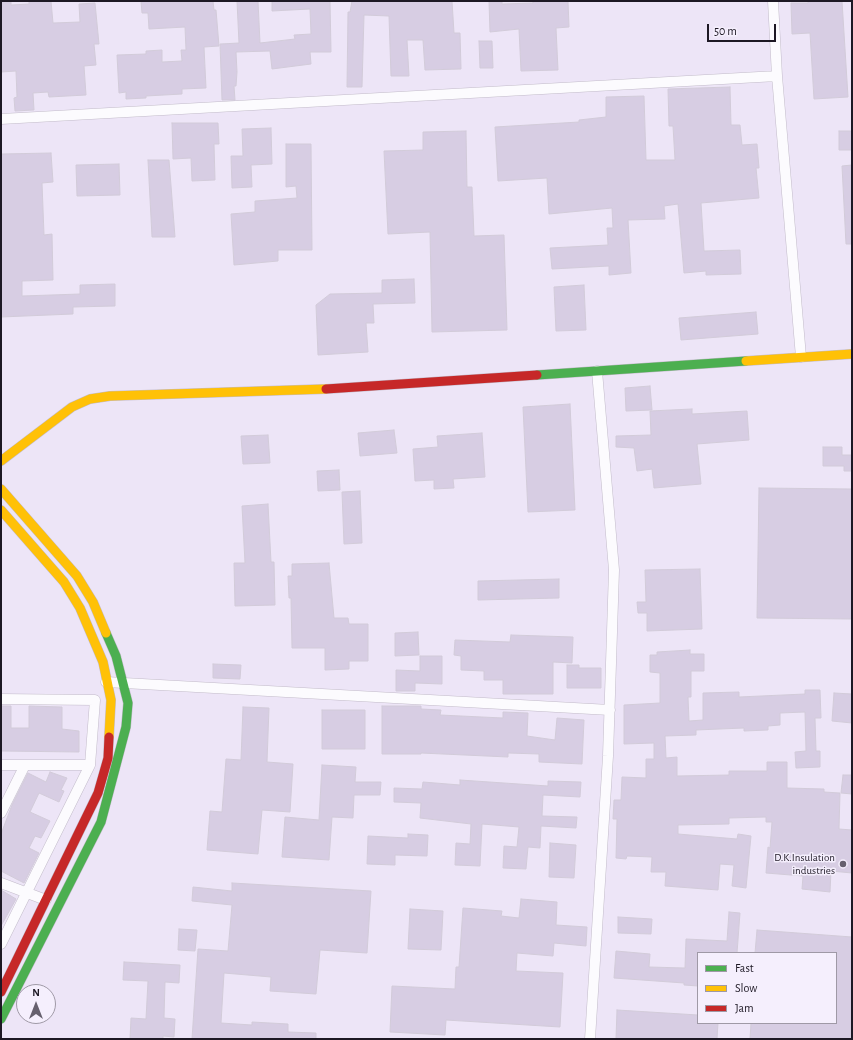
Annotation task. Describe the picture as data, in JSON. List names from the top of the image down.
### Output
{
  "places": ["D.K.Insulation industries"],
  "legend": ["Fast", "Slow", "Jam"],
  "scale_bar": "50 m",
  "north": "top"
}
